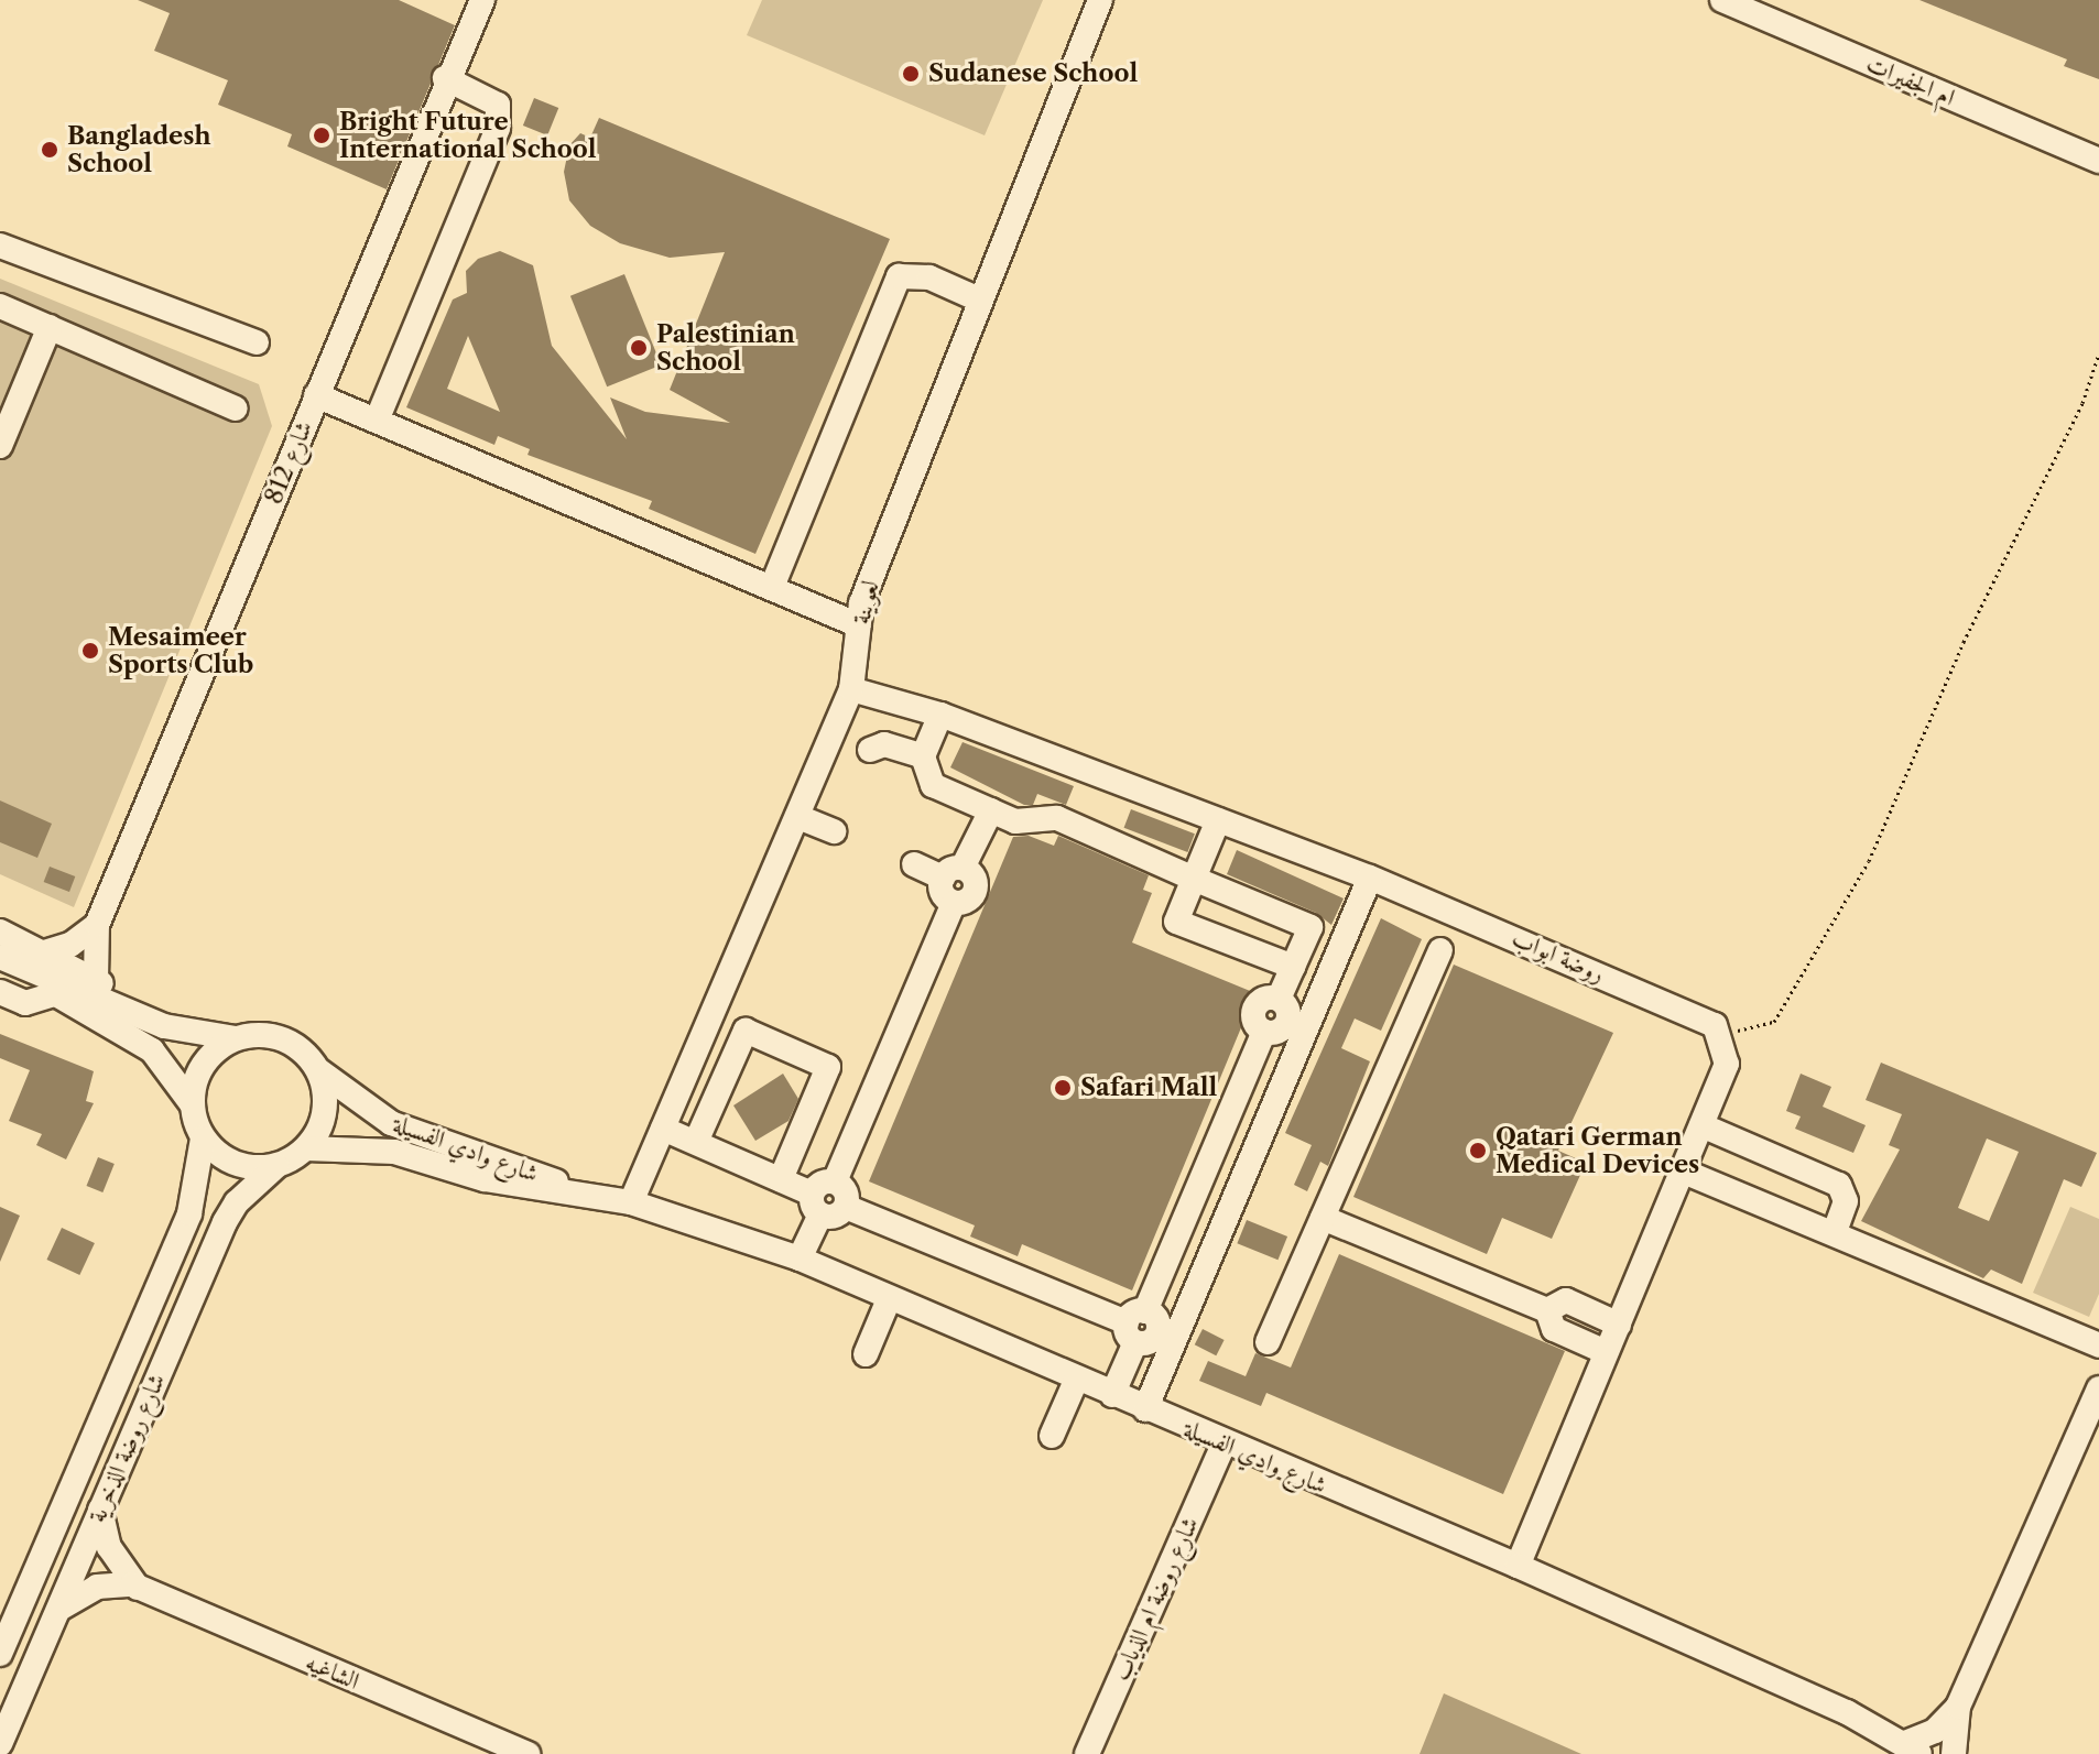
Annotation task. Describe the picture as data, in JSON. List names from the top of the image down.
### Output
{
  "streets": {
    "street": [
      "ام الجفيرات",
      "شارع 812",
      "لعوينة",
      "روضة ابواب",
      "شارع وادي الفسيلة",
      "شارع روضة الذخرية",
      "شارع روضة ام الذياب",
      "الشاغيه"
    ]
  },
  "crossings": [
    ["لعوينة", "روضة ابواب"],
    ["لعوينة", "شارع وادي الفسيلة"],
    ["شارع وادي الفسيلة", "شارع روضة الذخرية"],
    ["شارع وادي الفسيلة", "شارع روضة ام الذياب"],
    ["شارع روضة الذخرية", "الشاغيه"]
  ],
  "places": [
    "Sudanese School",
    "Bright Future International School",
    "Bangladesh School",
    "Palestinian School",
    "Mesaimeer Sports Club",
    "Safari Mall",
    "Qatari German Medical Devices"
  ]
}
